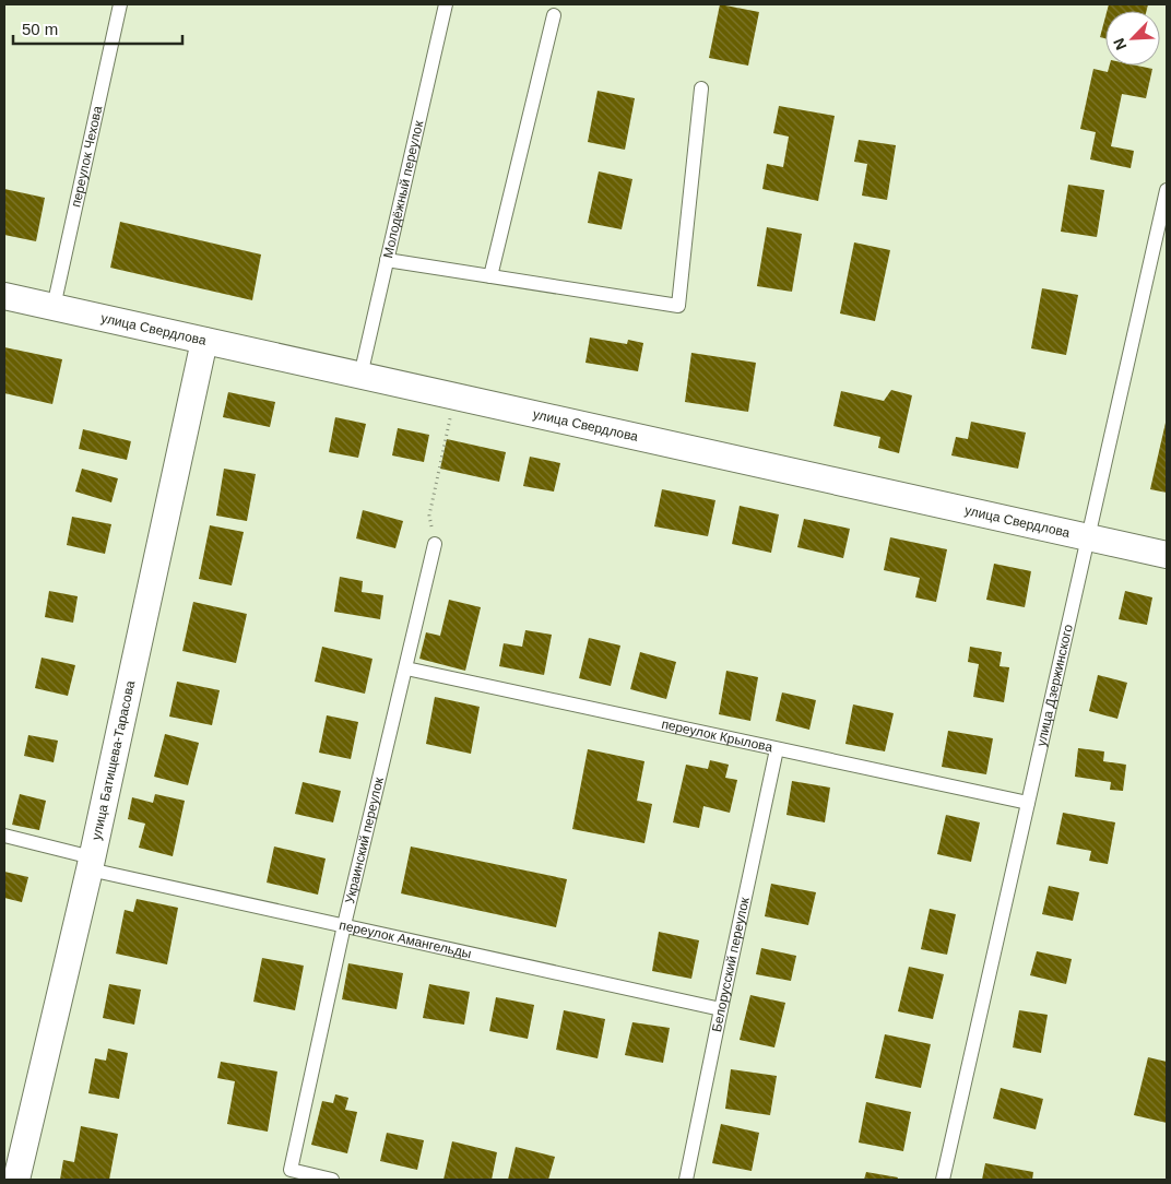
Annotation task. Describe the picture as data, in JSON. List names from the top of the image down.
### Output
{
  "streets": {
    "street": ["улица Свердлова", "улица Батищева-Тарасова"],
    "lane": [
      "переулок Чехова",
      "Молодёжный переулок",
      "улица Дзержинского",
      "переулок Крылова",
      "Украинский переулок",
      "переулок Амангельды",
      "Белорусский переулок"
    ]
  },
  "crossings": [
    ["переулок Чехова", "улица Свердлова"],
    ["Молодёжный переулок", "улица Свердлова"],
    ["улица Свердлова", "улица Дзержинского"],
    ["улица Свердлова", "улица Батищева-Тарасова"],
    ["улица Дзержинского", "переулок Крылова"],
    ["переулок Крылова", "Украинский переулок"],
    ["переулок Крылова", "Белорусский переулок"],
    ["улица Батищева-Тарасова", "переулок Амангельды"],
    ["Украинский переулок", "переулок Амангельды"],
    ["переулок Амангельды", "Белорусский переулок"]
  ],
  "scale_bar": "50 m",
  "north": "bottom left"
}
